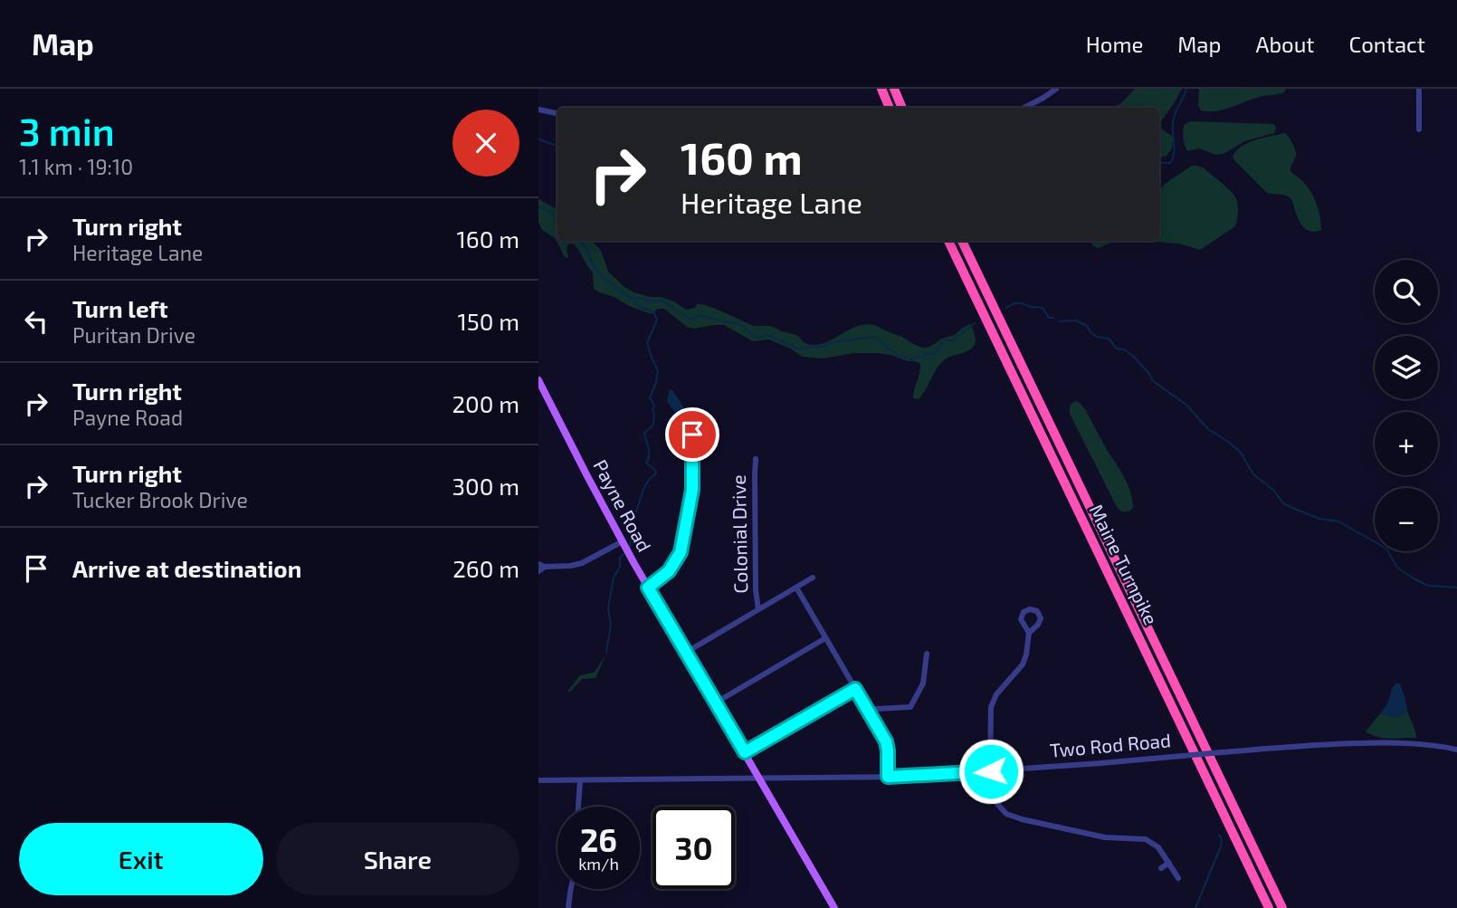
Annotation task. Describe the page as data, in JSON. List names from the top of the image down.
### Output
{
  "streets": {
    "highway": ["Maine Turnpike"],
    "main road": ["Payne Road"],
    "street": ["Colonial Drive", "Two Rod Road"]
  },
  "crossings": [
    ["Payne Road", "Two Rod Road"]
  ],
  "page": {
    "header": "Map",
    "nav": [
      "Home",
      "Map",
      "About",
      "Contact"
    ],
    "heading": ["3 min", "1.1 km · 19:10"],
    "turn": ["160 m", "Heritage Lane"],
    "list": [
      {
        "name": "Turn right",
        "note": "Heritage Lane",
        "value": "160 m"
      },
      {
        "name": "Turn left",
        "note": "Puritan Drive",
        "value": "150 m"
      },
      {
        "name": "Turn right",
        "note": "Payne Road",
        "value": "200 m"
      },
      {
        "name": "Turn right",
        "note": "Tucker Brook Drive",
        "value": "300 m"
      },
      {
        "name": "Arrive at destination",
        "value": "260 m"
      }
    ],
    "map_buttons": ["+", "−"],
    "speed": "26 km/h",
    "limit": "30",
    "buttons": ["Exit", "Share"]
  }
}
